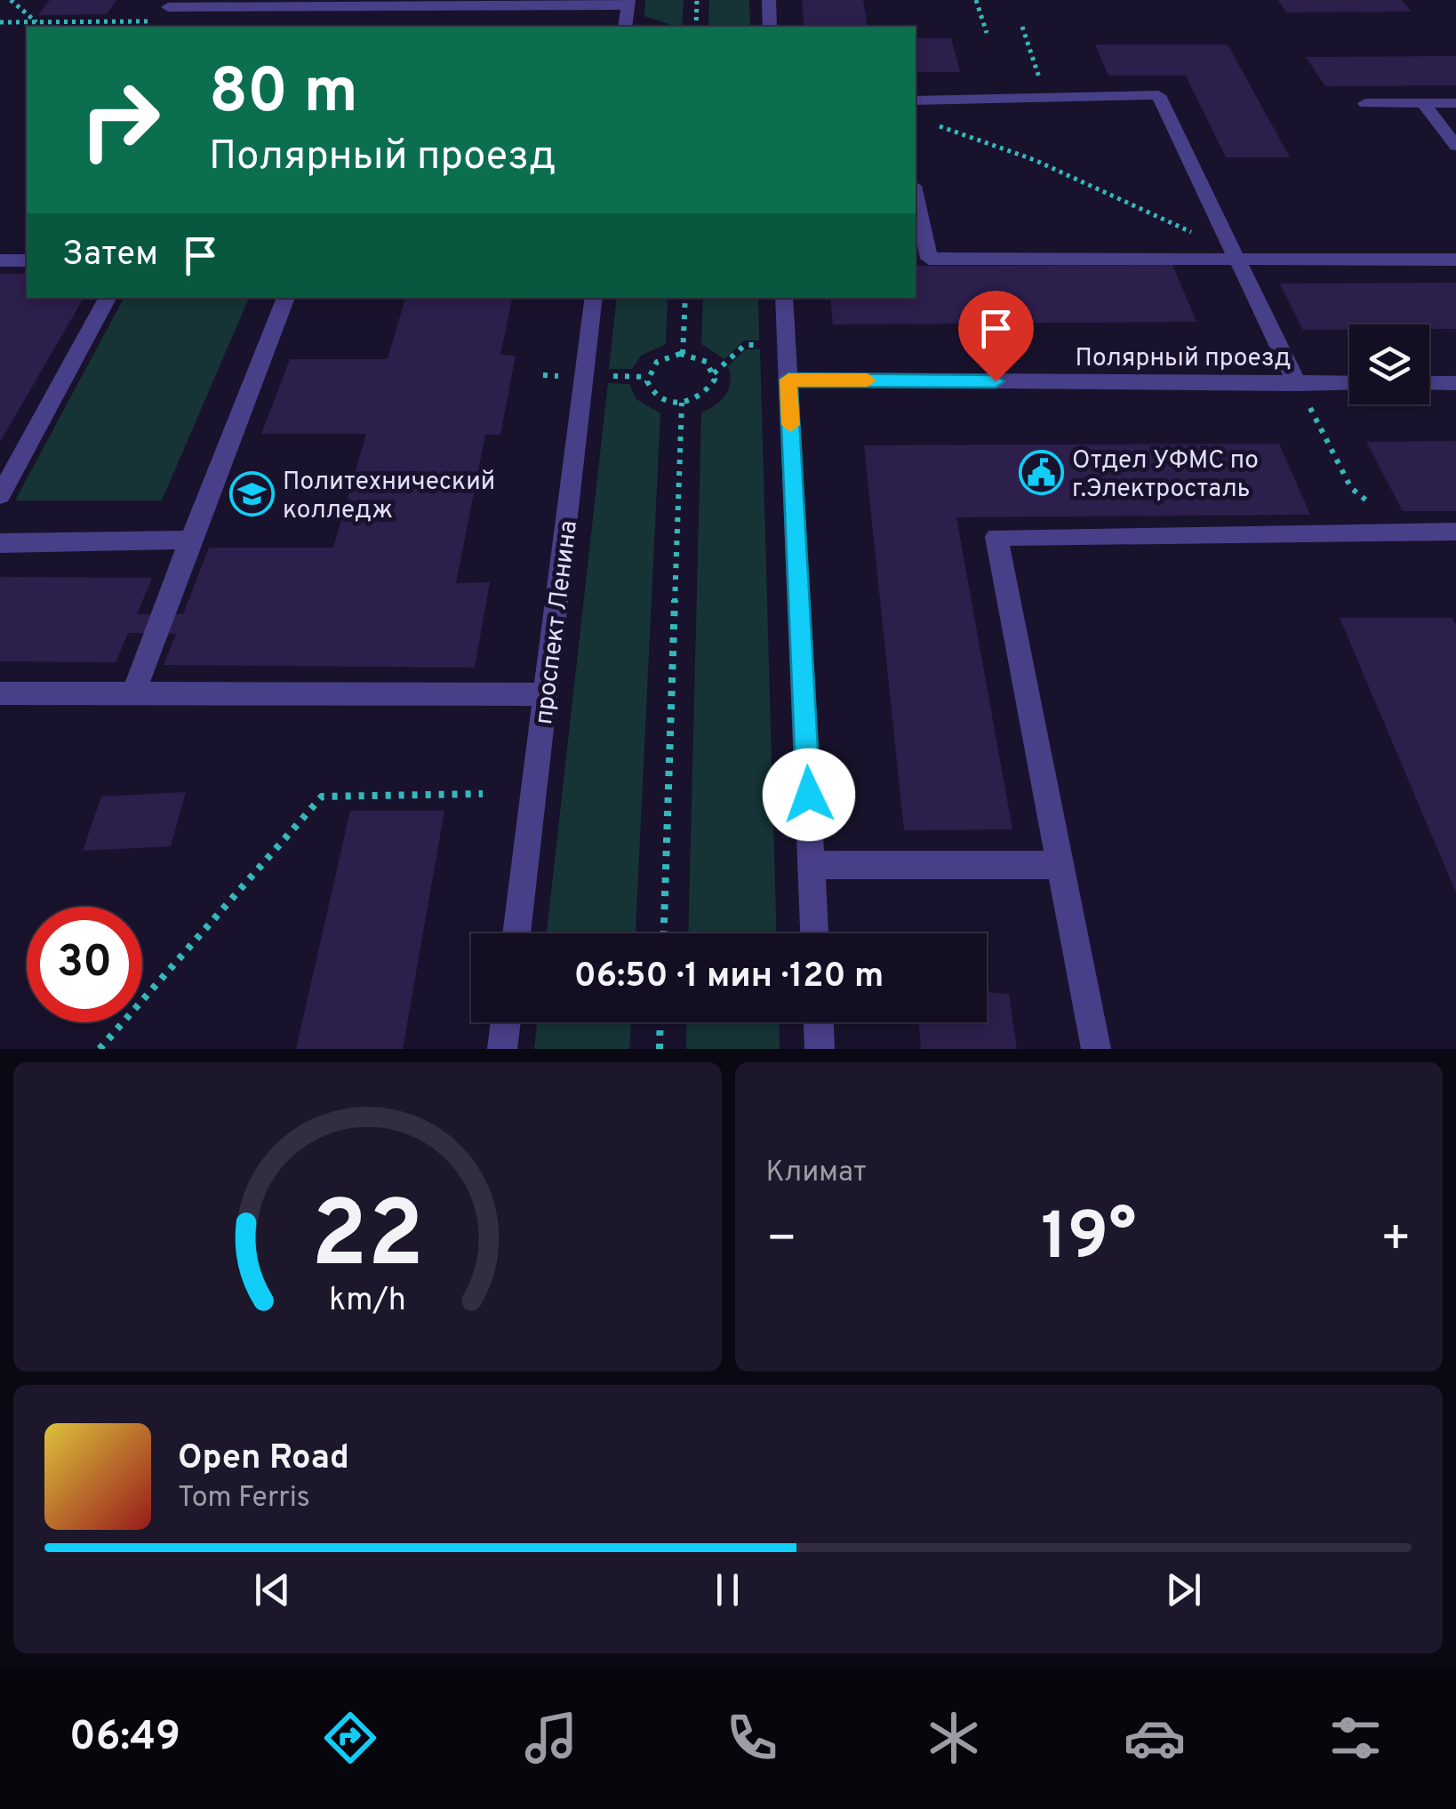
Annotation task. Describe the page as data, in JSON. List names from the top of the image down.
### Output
{
  "streets": {
    "street": ["Полярный проезд", "проспект Ленина"]
  },
  "places": {
    "public building": ["Отдел УФМС по г.Электросталь"],
    "school or university": ["Политехнический колледж"]
  },
  "page": {
    "turn": ["80 m", "Полярный проезд"],
    "then": "Затем",
    "limit": "30",
    "trip": "06:50 · 1 мин · 120 m",
    "tile": "Климат",
    "heat": ["−", "19°", "+"],
    "song": ["Open Road", "Tom Ferris"],
    "tabs": "06:49",
    "gauge": ["22", "km/h"]
  }
}
